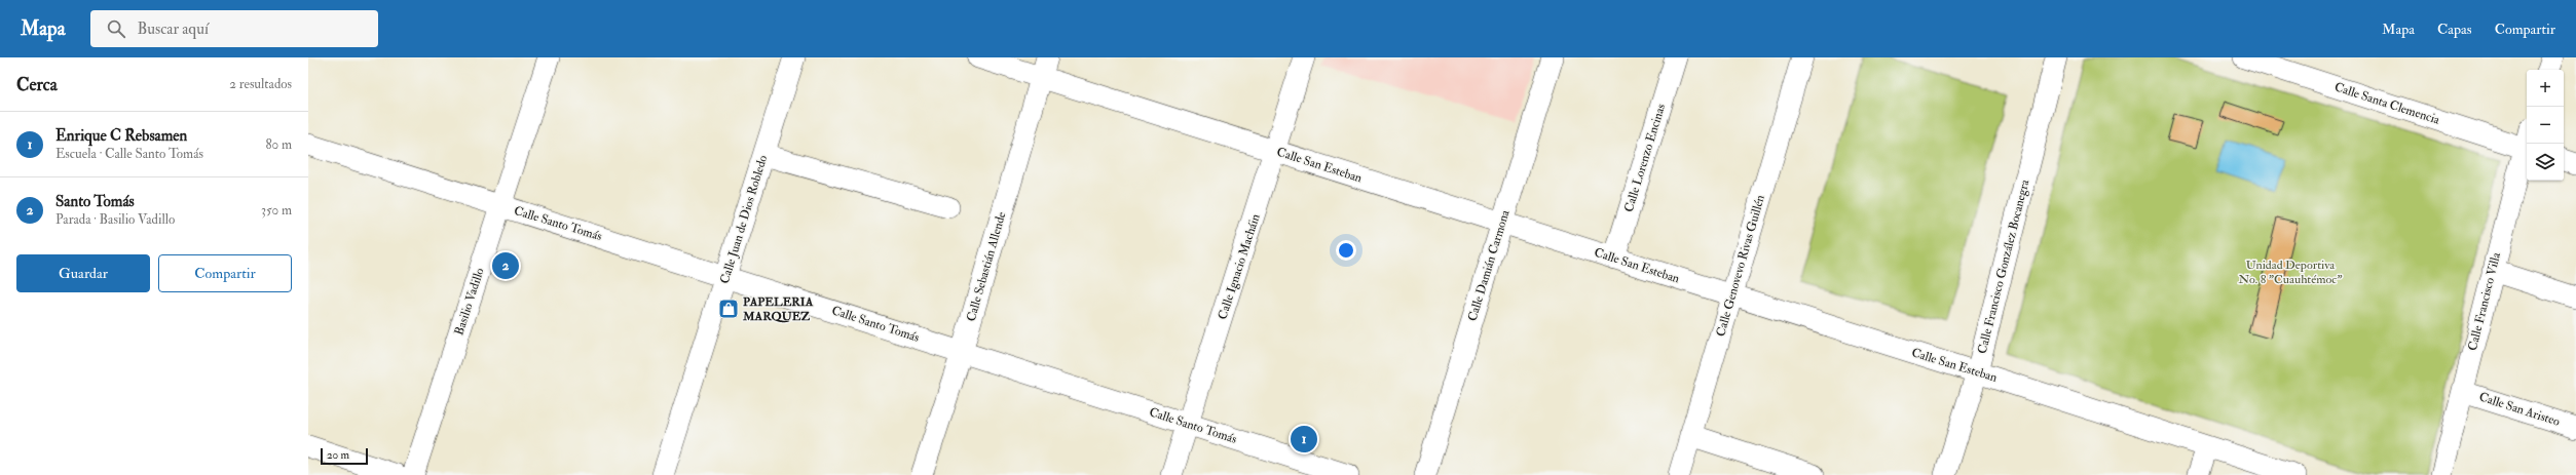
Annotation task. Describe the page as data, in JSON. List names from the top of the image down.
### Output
{
  "streets": {
    "street": [
      "Calle Santa Clemencia",
      "Calle Lorenzo Encinas",
      "Calle San Esteban",
      "Calle Juan de Dios Robledo",
      "Calle Santo Tomás",
      "Calle Damián Carmona",
      "Calle Genovevo Rivas Guillén",
      "Calle Sebastián Allende",
      "Calle Ignacio Macháin",
      "Calle Francisco González Bocanegra",
      "Basilio Vadillo",
      "Calle Francisco Villa",
      "Calle San Aristeo"
    ]
  },
  "crossings": [
    ["Calle Lorenzo Encinas", "Calle San Esteban"],
    ["Calle San Esteban", "Calle Damián Carmona"],
    ["Calle San Esteban", "Calle Genovevo Rivas Guillén"],
    ["Calle San Esteban", "Calle Sebastián Allende"],
    ["Calle San Esteban", "Calle Ignacio Macháin"],
    ["Calle San Esteban", "Calle Francisco González Bocanegra"],
    ["Calle Juan de Dios Robledo", "Calle Santo Tomás"],
    ["Calle Santo Tomás", "Calle Sebastián Allende"],
    ["Calle Santo Tomás", "Calle Ignacio Macháin"],
    ["Calle Santo Tomás", "Basilio Vadillo"],
    ["Calle Francisco Villa", "Calle San Aristeo"]
  ],
  "parks": ["Unidad Deportiva No. 8 \"Cuauhtémoc\""],
  "places": {
    "shop": ["PAPELERIA MARQUEZ"]
  },
  "scale_bar": "20 m",
  "page": {
    "header": "Mapa",
    "search": "Buscar aquí",
    "nav": ["Mapa", "Capas", "Compartir"],
    "heading": ["Cerca", "2 resultados"],
    "map_buttons": ["+", "−"],
    "list": [
      {
        "mark": "1",
        "name": "Enrique C Rebsamen",
        "note": "Escuela · Calle Santo Tomás",
        "value": "80 m"
      },
      {
        "mark": "2",
        "name": "Santo Tomás",
        "note": "Parada · Basilio Vadillo",
        "value": "350 m"
      }
    ],
    "buttons": ["Guardar", "Compartir"],
    "pins": ["2", "1"],
    "scale": "20 m"
  }
}
